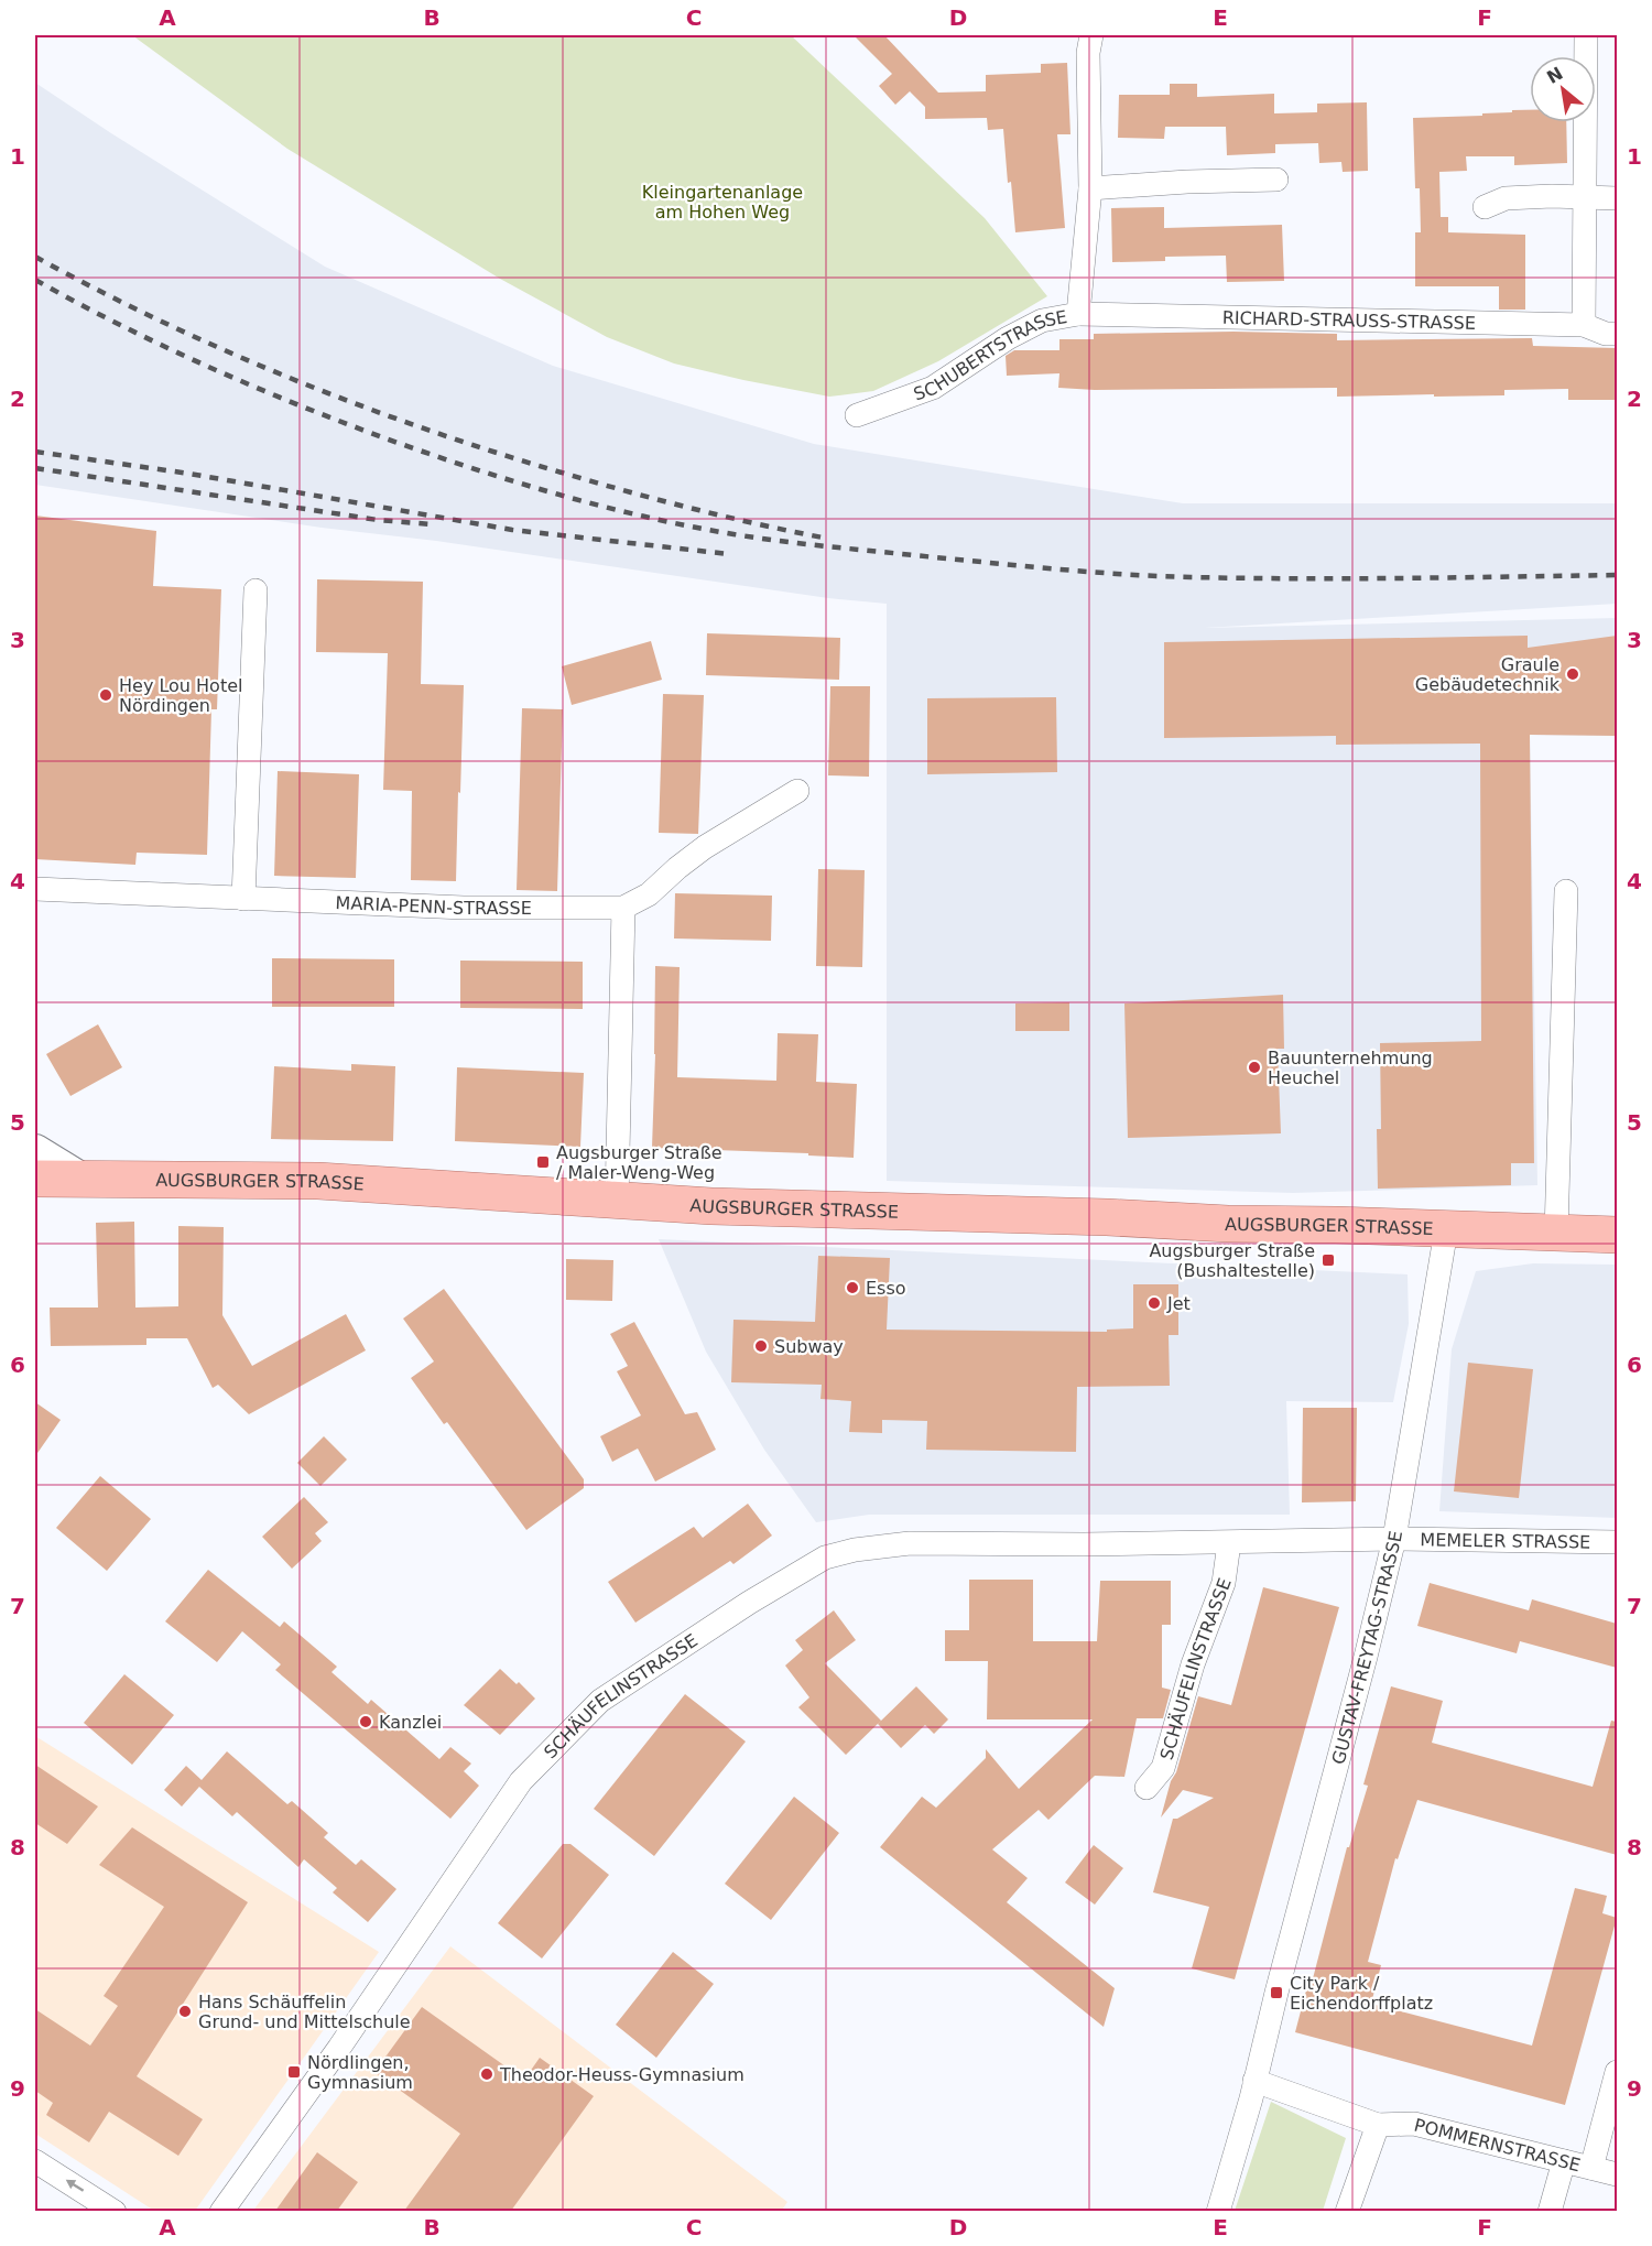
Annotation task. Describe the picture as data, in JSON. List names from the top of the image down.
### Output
{
  "streets": {
    "main road": ["AUGSBURGER STRASSE"],
    "street": [
      "RICHARD-STRAUSS-STRASSE",
      "SCHUBERTSTRASSE",
      "MARIA-PENN-STRASSE",
      "MEMELER STRASSE",
      "GUSTAV-FREYTAG-STRASSE",
      "SCHÄUFELINSTRASSE",
      "POMMERNSTRASSE"
    ]
  },
  "crossings": [
    ["RICHARD-STRAUSS-STRASSE", "SCHUBERTSTRASSE"],
    ["AUGSBURGER STRASSE", "GUSTAV-FREYTAG-STRASSE"],
    ["MEMELER STRASSE", "GUSTAV-FREYTAG-STRASSE"],
    ["MEMELER STRASSE", "SCHÄUFELINSTRASSE"],
    ["GUSTAV-FREYTAG-STRASSE", "SCHÄUFELINSTRASSE"]
  ],
  "parks": ["Kleingartenanlage am Hohen Weg"],
  "places": {
    "other": [
      "Graule Gebäudetechnik",
      "Hey Lou Hotel Nördingen",
      "Bauunternehmung Heuchel",
      "Esso",
      "Jet",
      "Subway",
      "Kanzlei",
      "Hans Schäuffelin Grund- und Mittelschule",
      "Theodor-Heuss-Gymnasium"
    ],
    "transit": [
      "Augsburger Straße / Maler-Weng-Weg",
      "Augsburger Straße (Bushaltestelle)",
      "City Park / Eichendorffplatz",
      "Nördlingen, Gymnasium"
    ]
  },
  "north": "top left",
  "grid": {
    "columns": [
      "A",
      "B",
      "C",
      "D",
      "E",
      "F"
    ],
    "rows": [
      "1",
      "2",
      "3",
      "4",
      "5",
      "6",
      "7",
      "8",
      "9"
    ]
  }
}
